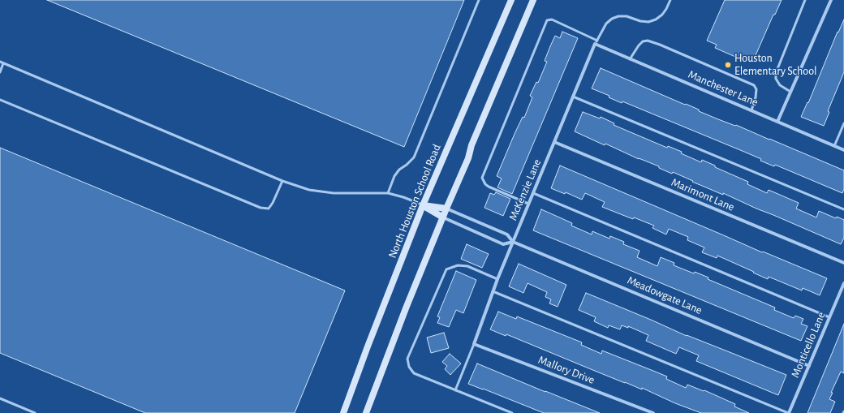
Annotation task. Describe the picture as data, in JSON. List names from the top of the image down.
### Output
{
  "streets": {
    "main road": ["North Houston School Road"],
    "street": [
      "Manchester Lane",
      "McKenzie Lane",
      "Marimont Lane",
      "Meadowgate Lane",
      "Monticello Lane",
      "Mallory Drive"
    ]
  },
  "crossings": [
    ["Manchester Lane", "McKenzie Lane"],
    ["McKenzie Lane", "Marimont Lane"],
    ["McKenzie Lane", "Meadowgate Lane"],
    ["McKenzie Lane", "Mallory Drive"],
    ["Meadowgate Lane", "Monticello Lane"]
  ],
  "places": ["Houston Elementary School"]
}
